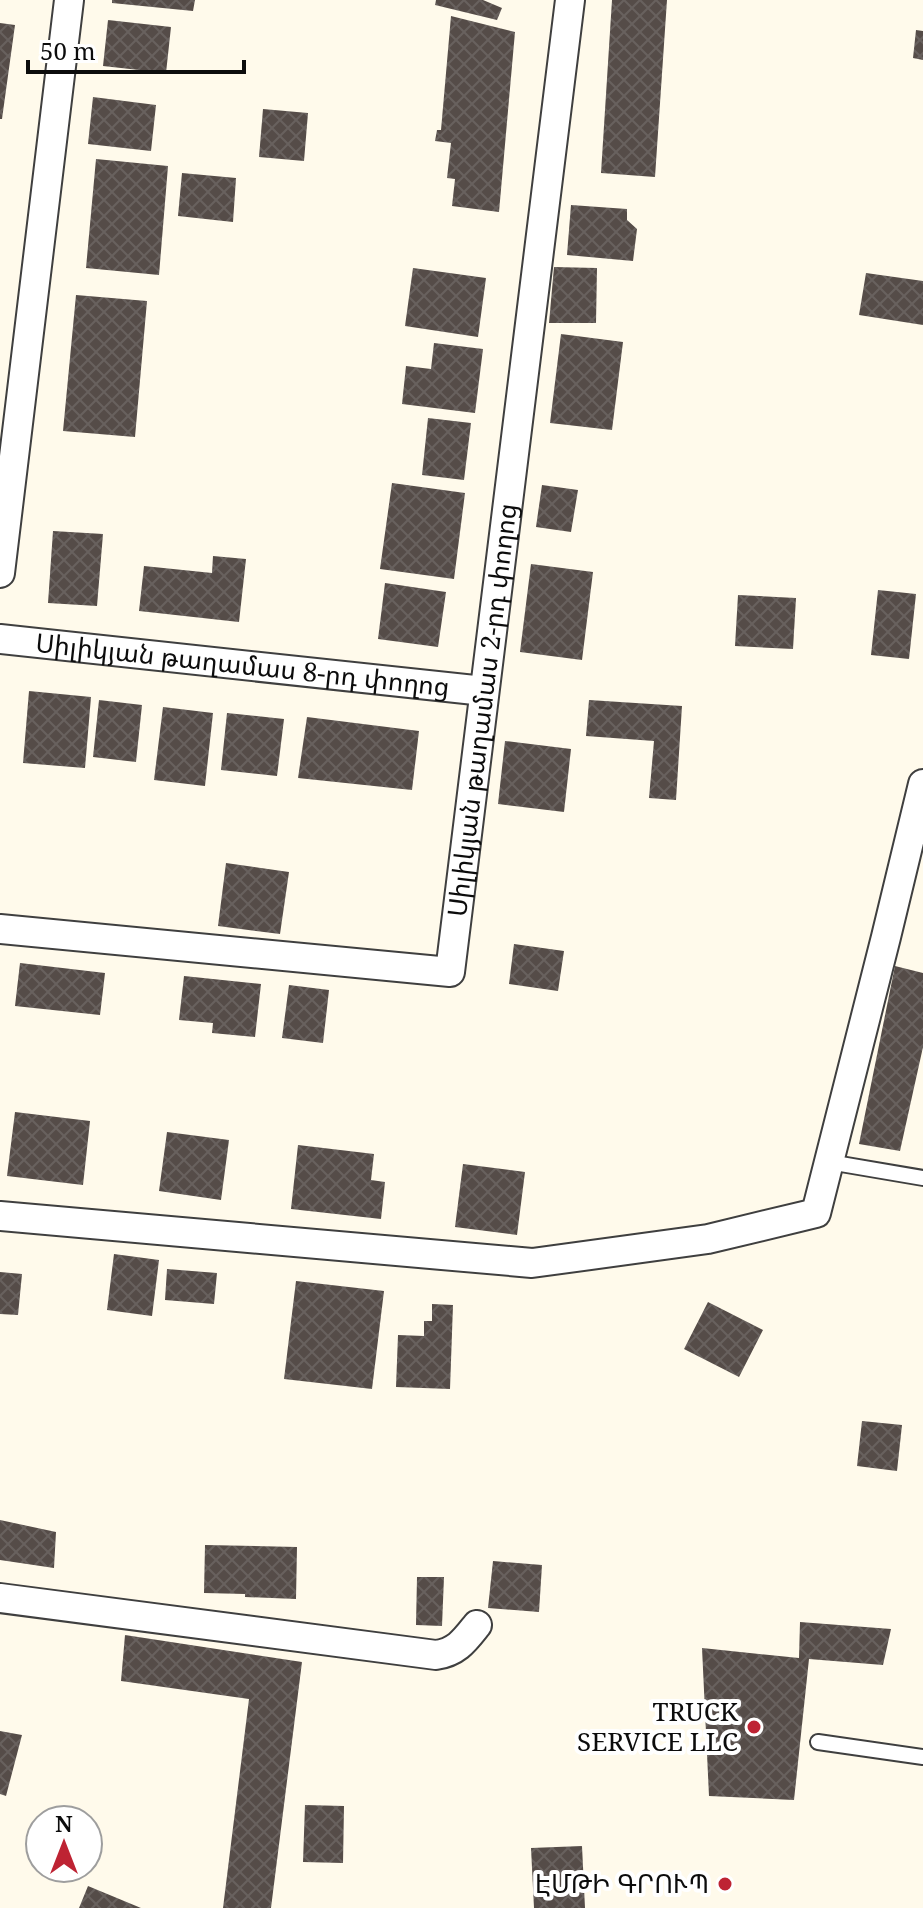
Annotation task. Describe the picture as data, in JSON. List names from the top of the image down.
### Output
{
  "streets": {
    "street": ["Սիլիկյան թաղամաս 8-րդ փողոց", "Սիլիկյան թաղամաս 2-րդ փողոց"]
  },
  "crossings": [
    ["Սիլիկյան թաղամաս 8-րդ փողոց", "Սիլիկյան թաղամաս 2-րդ փողոց"]
  ],
  "places": ["TRUCK SERVICE LLC", "ԷՄԹԻ ԳՐՈՒՊ"],
  "scale_bar": "50 m",
  "north": "top"
}
